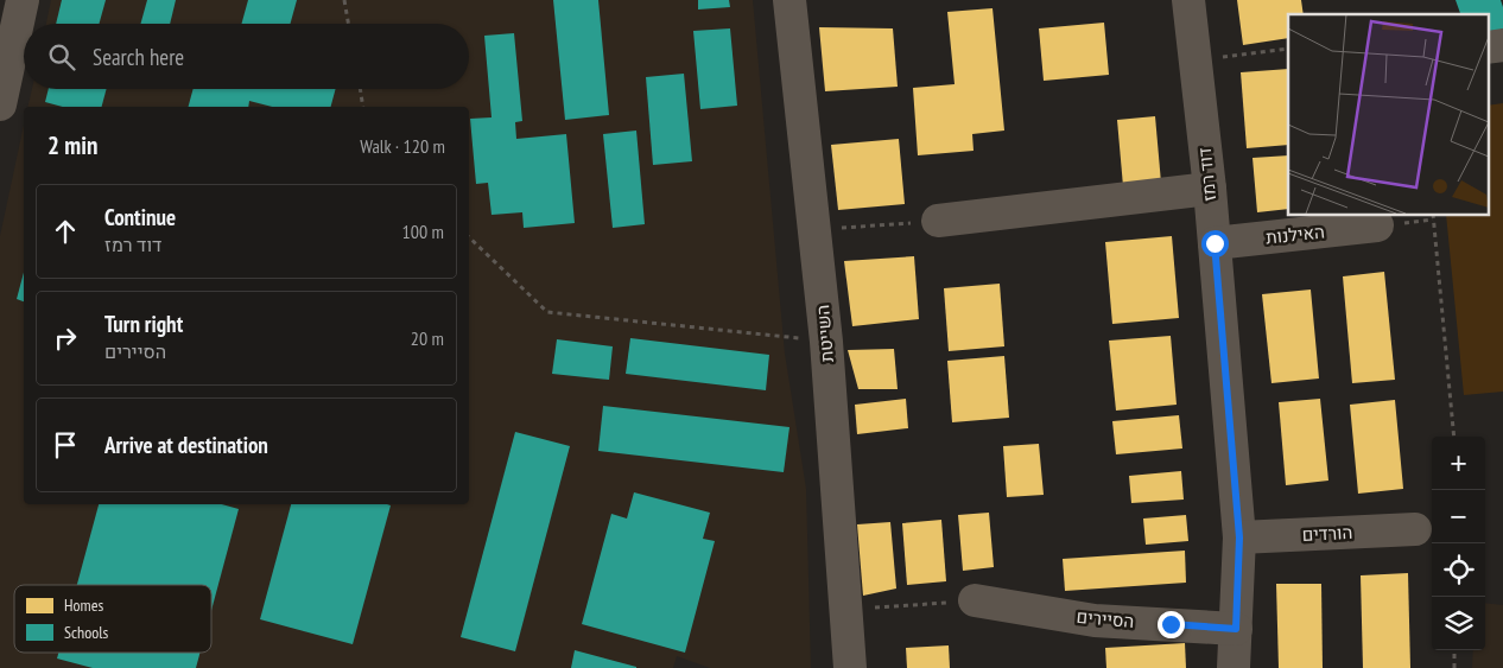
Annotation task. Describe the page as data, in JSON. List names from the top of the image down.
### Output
{
  "streets": {
    "street": [
      "דוד רמז",
      "האילנות",
      "השייטת",
      "הורדים",
      "הסיירים"
    ]
  },
  "crossings": [
    ["דוד רמז", "האילנות"],
    ["דוד רמז", "הורדים"],
    ["דוד רמז", "הסיירים"]
  ],
  "legend": ["Homes", "Schools"],
  "page": {
    "search": "Search here",
    "heading": ["2 min", "Walk · 120 m"],
    "list": [
      ["Continue", "דוד רמז", "100 m"],
      ["Turn right", "הסיירים", "20 m"],
      "Arrive at destination"
    ],
    "map_buttons": ["+", "−"]
  }
}
